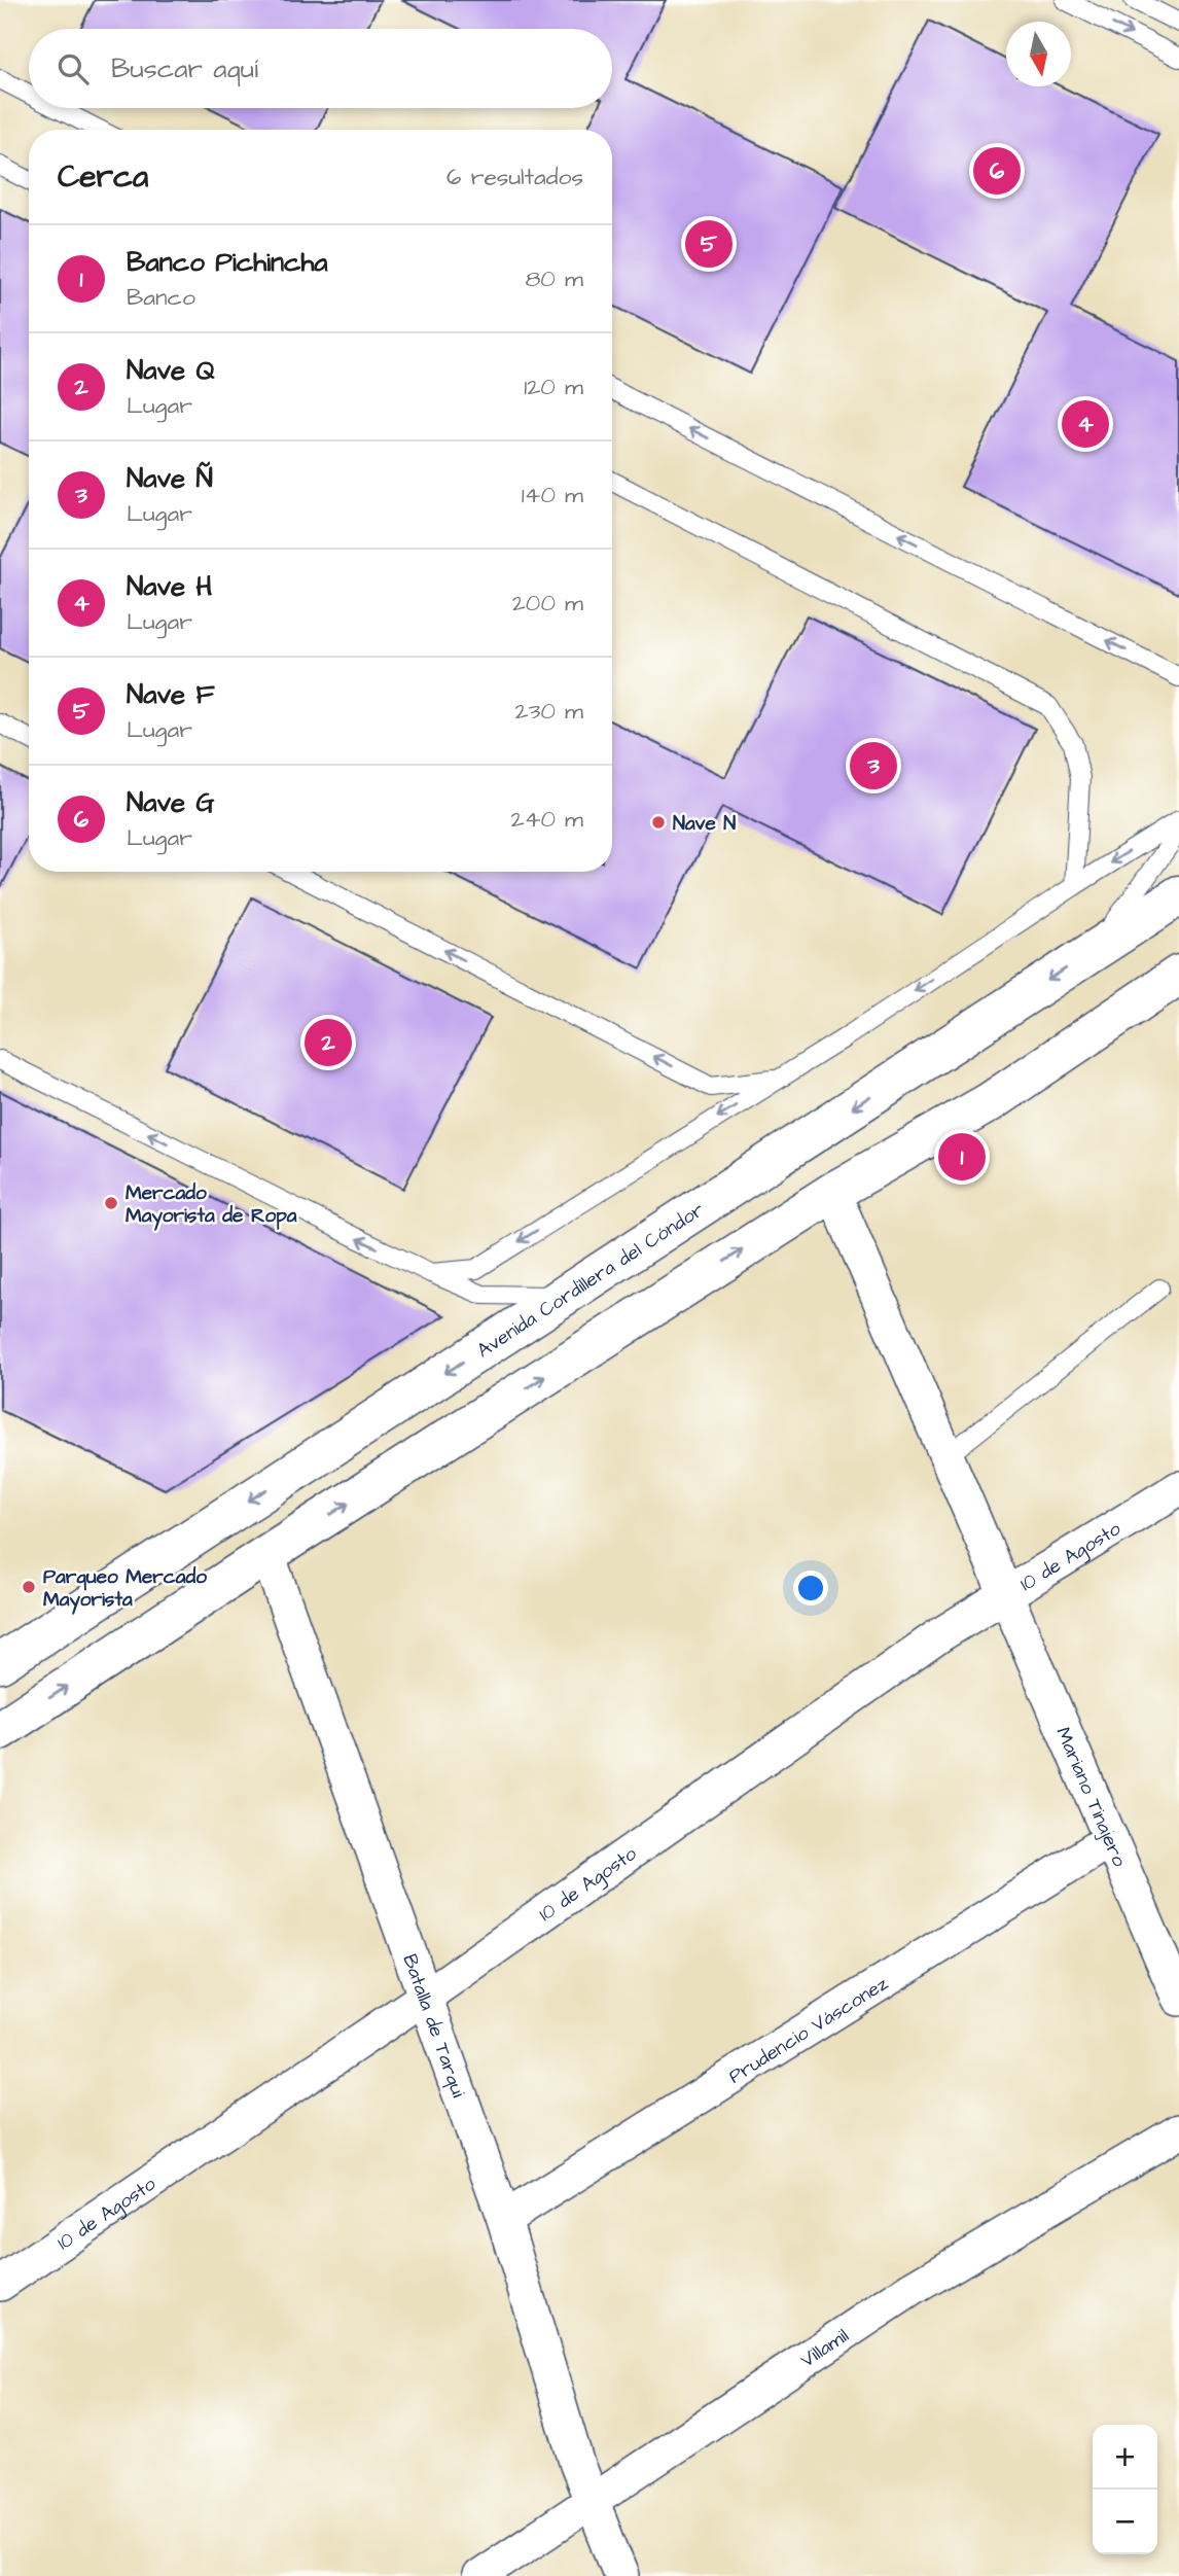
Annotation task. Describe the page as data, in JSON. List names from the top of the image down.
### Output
{
  "streets": {
    "street": [
      "Avenida Cordillera del Cóndor",
      "10 de Agosto",
      "Mariano Tinajero",
      "Batalla de Tarqui",
      "Prudencio Vásconez",
      "Villamil"
    ]
  },
  "crossings": [
    ["10 de Agosto", "Mariano Tinajero"],
    ["10 de Agosto", "Batalla de Tarqui"],
    ["Mariano Tinajero", "Prudencio Vásconez"],
    ["Batalla de Tarqui", "Prudencio Vásconez"],
    ["Batalla de Tarqui", "Villamil"]
  ],
  "places": ["Nave N", "Mercado Mayorista de Ropa", "Parqueo Mercado Mayorista"],
  "north": "bottom",
  "page": {
    "search": "Buscar aquí",
    "heading": ["Cerca", "6 resultados"],
    "pins": [
      "6",
      "5",
      "4",
      "3",
      "2",
      "1"
    ],
    "list": [
      {
        "mark": "1",
        "name": "Banco Pichincha",
        "note": "Banco",
        "value": "80 m"
      },
      {
        "mark": "2",
        "name": "Nave Q",
        "note": "Lugar",
        "value": "120 m"
      },
      {
        "mark": "3",
        "name": "Nave Ñ",
        "note": "Lugar",
        "value": "140 m"
      },
      {
        "mark": "4",
        "name": "Nave H",
        "note": "Lugar",
        "value": "200 m"
      },
      {
        "mark": "5",
        "name": "Nave F",
        "note": "Lugar",
        "value": "230 m"
      },
      {
        "mark": "6",
        "name": "Nave G",
        "note": "Lugar",
        "value": "240 m"
      }
    ],
    "map_buttons": ["+", "−"]
  }
}
